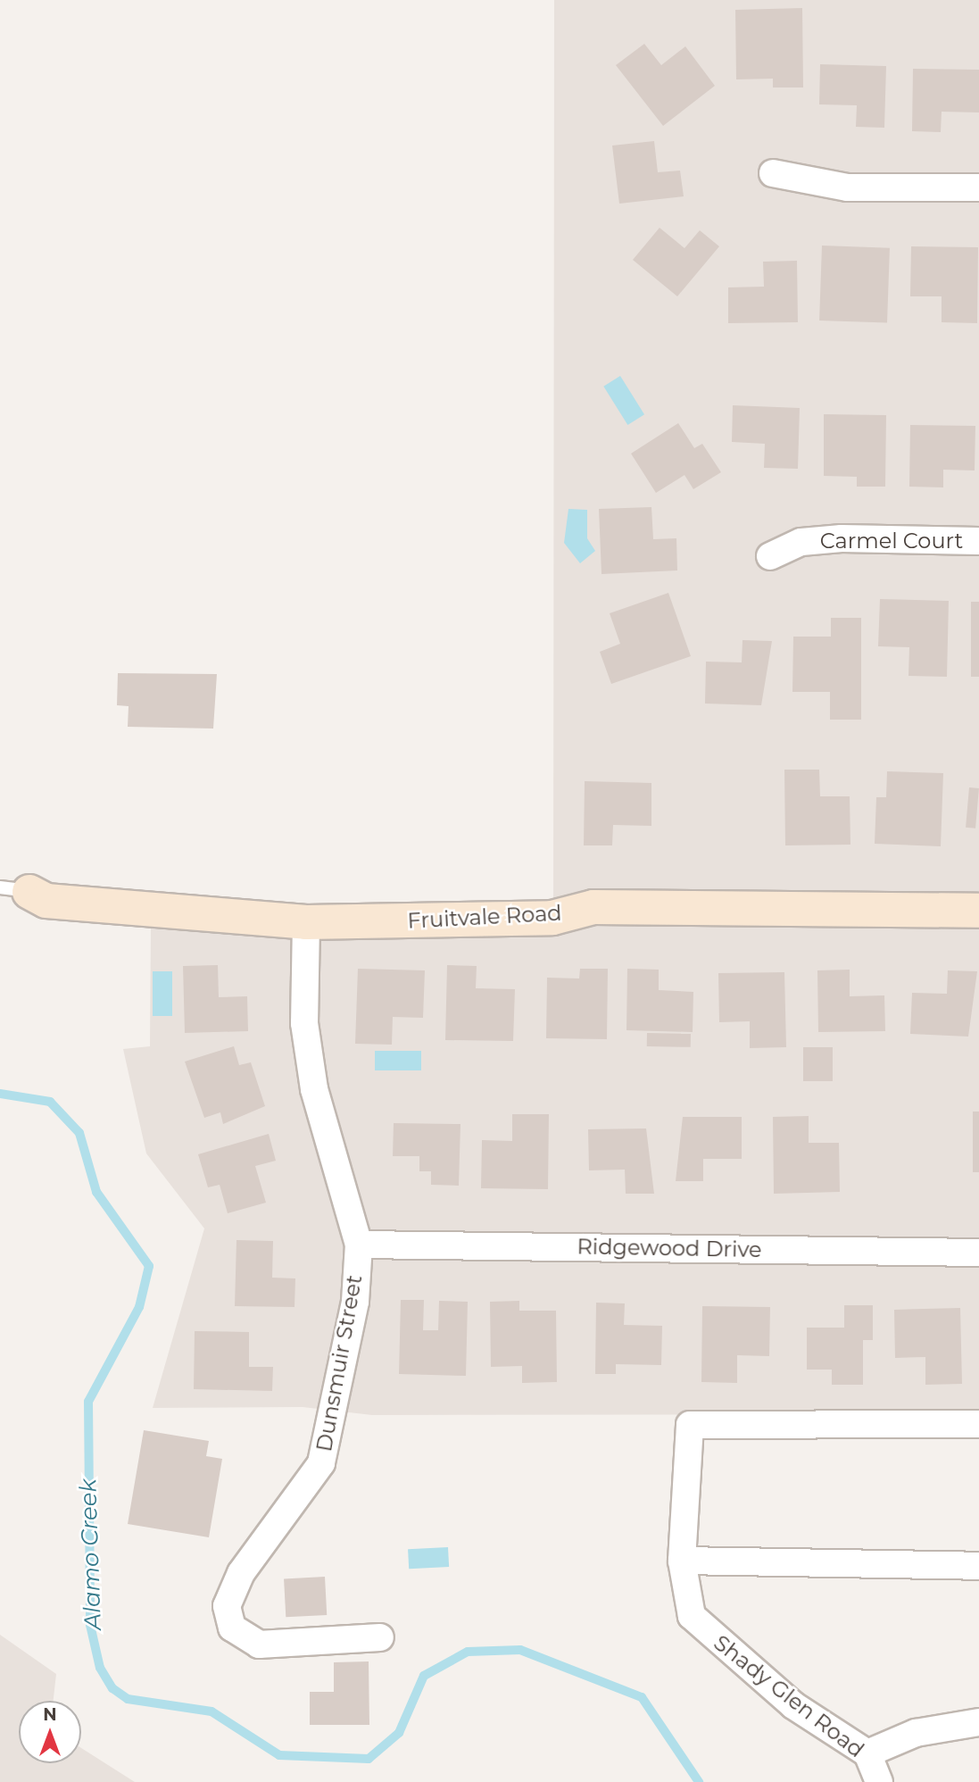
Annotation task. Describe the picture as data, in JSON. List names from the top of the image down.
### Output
{
  "streets": {
    "street": [
      "Carmel Court",
      "Fruitvale Road",
      "Ridgewood Drive",
      "Dunsmuir Street",
      "Shady Glen Road"
    ]
  },
  "crossings": [
    ["Fruitvale Road", "Dunsmuir Street"],
    ["Ridgewood Drive", "Dunsmuir Street"]
  ],
  "water": ["Alamo Creek"],
  "north": "top"
}
